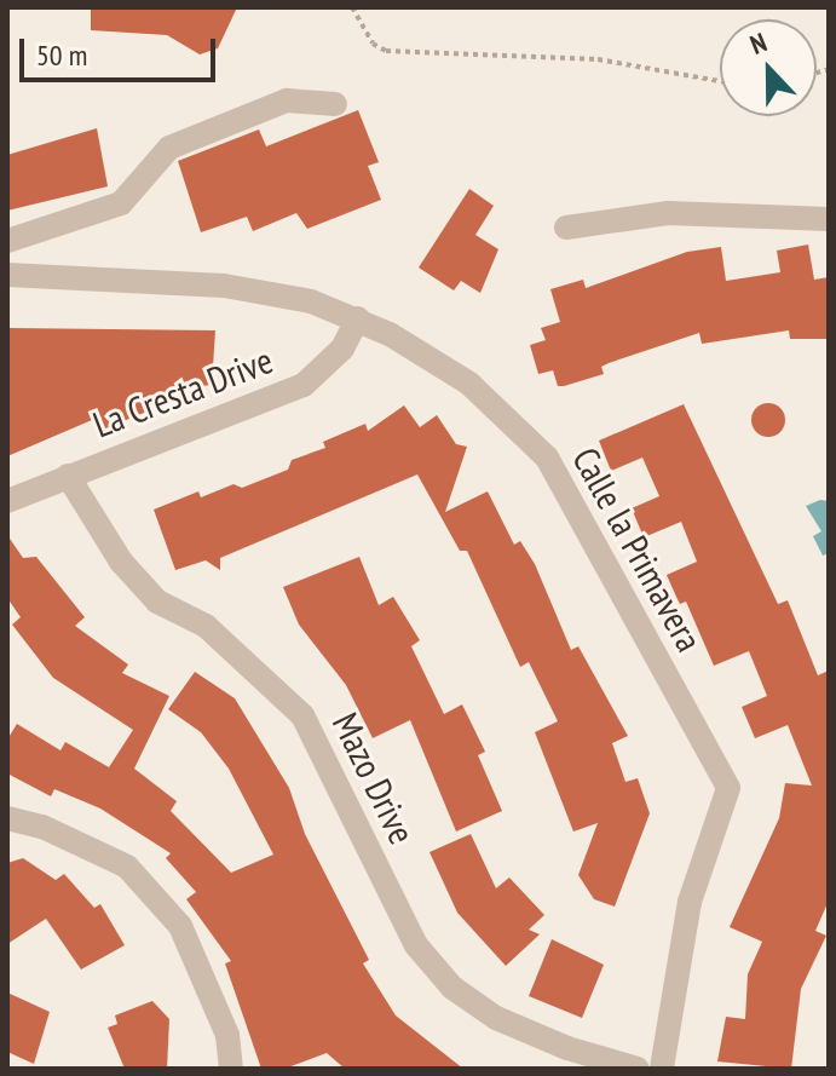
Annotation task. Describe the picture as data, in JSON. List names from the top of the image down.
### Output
{
  "streets": {
    "street": ["La Cresta Drive", "Calle la Primavera", "Mazo Drive"]
  },
  "crossings": [
    ["La Cresta Drive", "Calle la Primavera"],
    ["La Cresta Drive", "Mazo Drive"]
  ],
  "scale_bar": "50 m",
  "north": "top"
}
